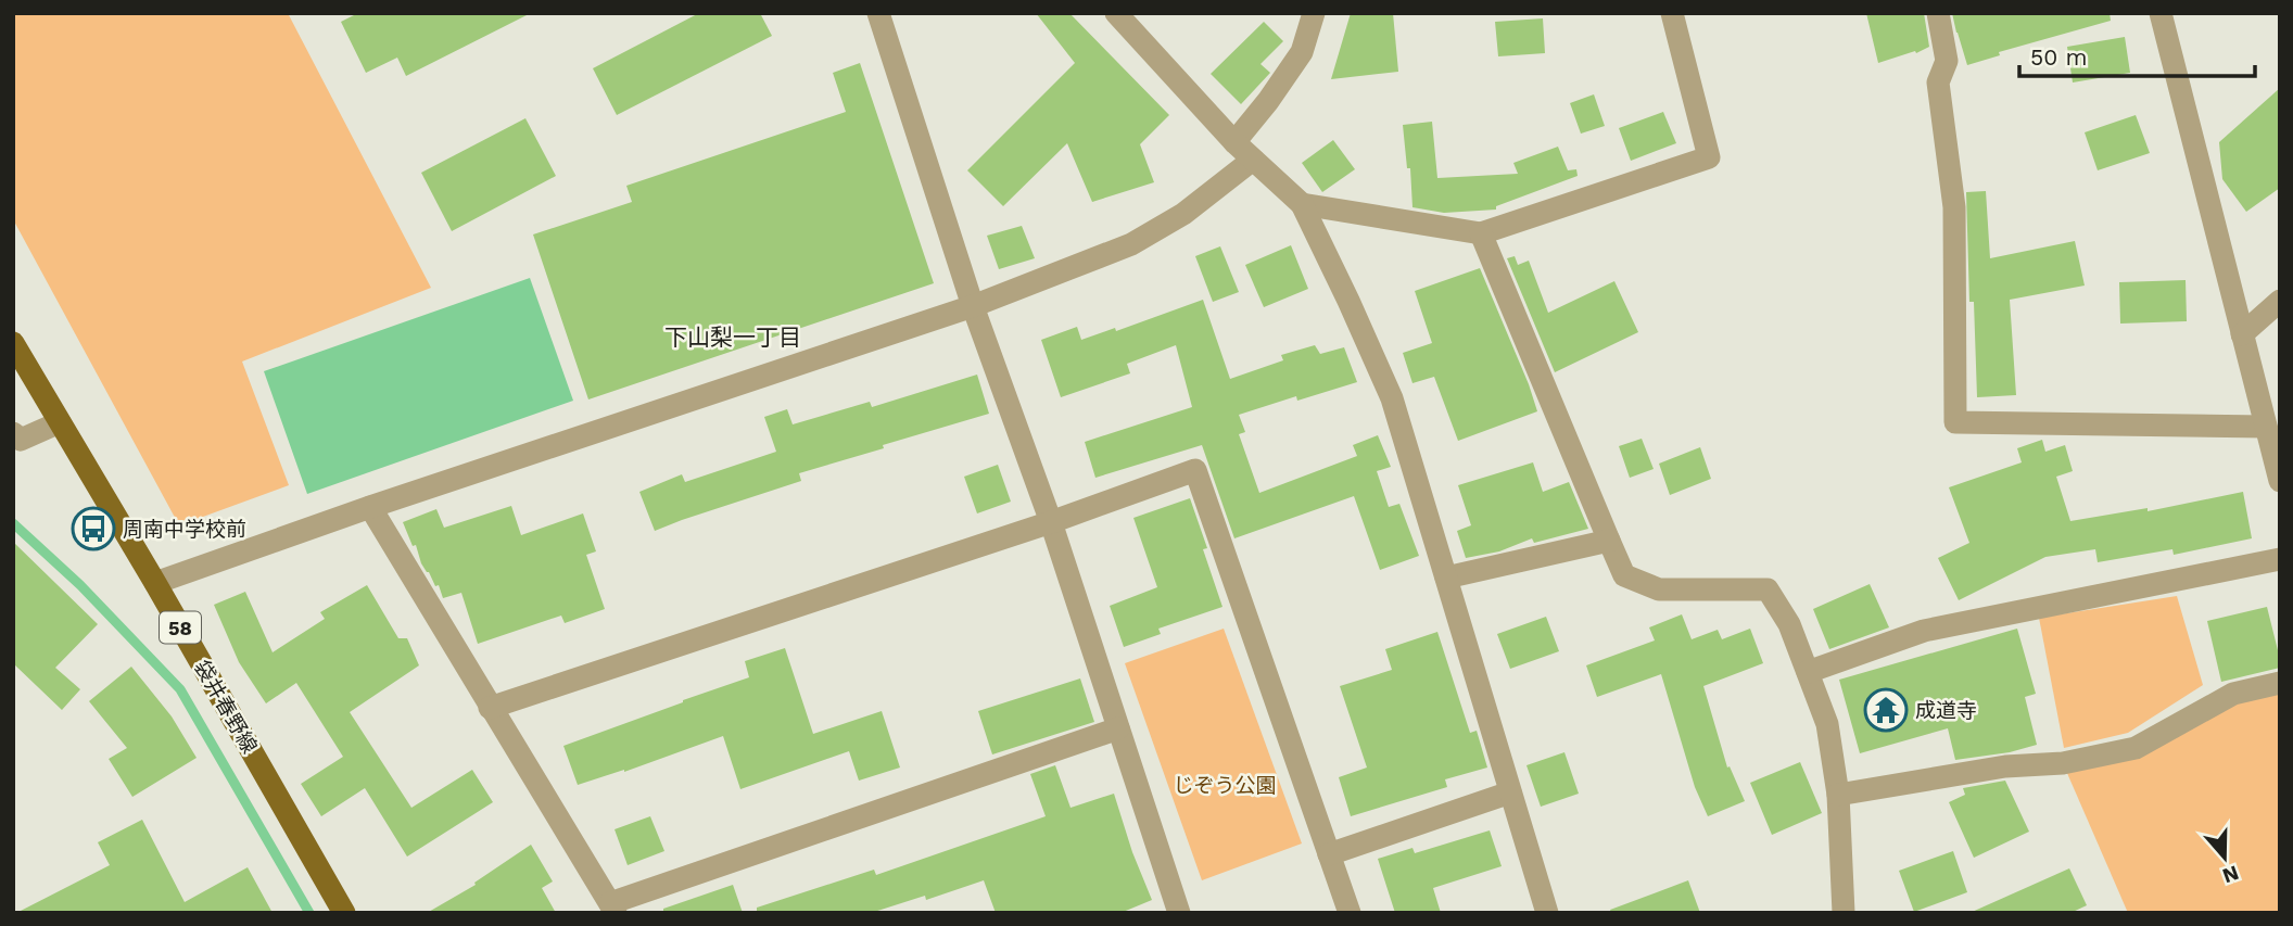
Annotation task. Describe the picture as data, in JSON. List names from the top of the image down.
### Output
{
  "streets": {
    "main road": ["58", "袋井春野線"]
  },
  "districts": ["下山梨一丁目"],
  "parks": ["じぞう公園"],
  "places": {
    "bus stop": ["周南中学校前"],
    "temple": ["成道寺"]
  },
  "scale_bar": "50 m",
  "north": "bottom"
}
